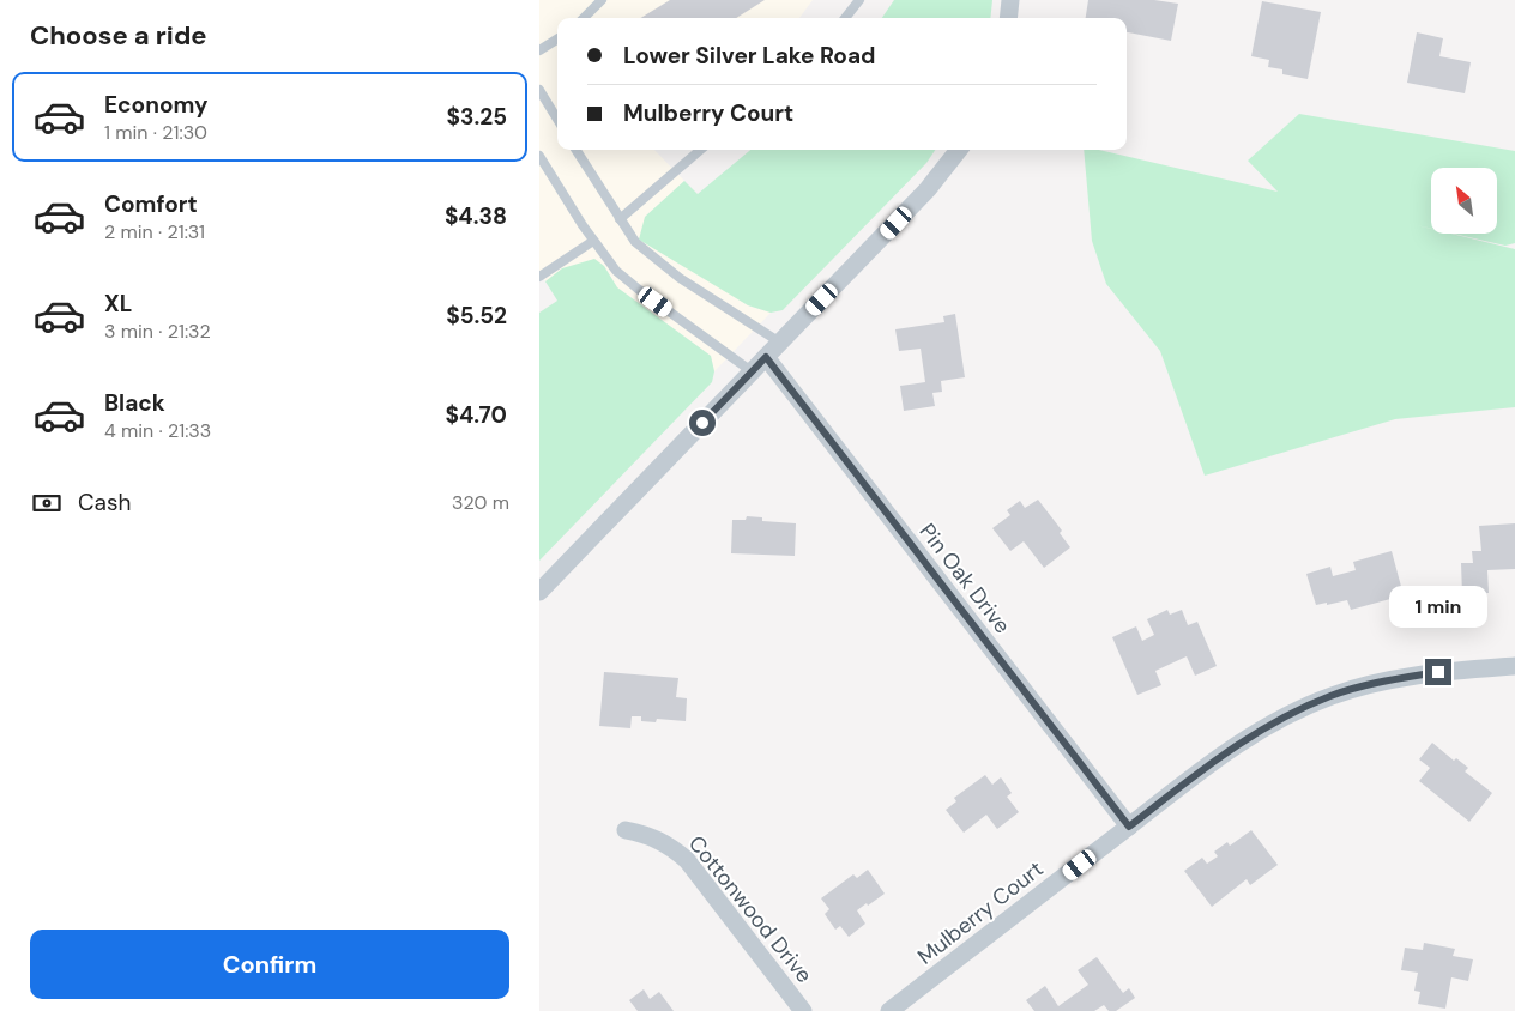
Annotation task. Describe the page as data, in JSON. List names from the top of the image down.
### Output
{
  "streets": {
    "street": ["Pin Oak Drive", "Cottonwood Drive", "Mulberry Court"]
  },
  "crossings": [
    ["Pin Oak Drive", "Mulberry Court"]
  ],
  "north": "top left",
  "page": {
    "heading": "Choose a ride",
    "banner": ["Lower Silver Lake Road", "Mulberry Court"],
    "list": [
      {
        "name": "Economy",
        "note": "1 min · 21:30",
        "value": "$3.25"
      },
      {
        "name": "Comfort",
        "note": "2 min · 21:31",
        "value": "$4.38"
      },
      {
        "name": "XL",
        "note": "3 min · 21:32",
        "value": "$5.52"
      },
      {
        "name": "Black",
        "note": "4 min · 21:33",
        "value": "$4.70"
      }
    ],
    "pay": ["Cash", "320 m"],
    "bubble": "1 min",
    "buttons": "Confirm"
  }
}
